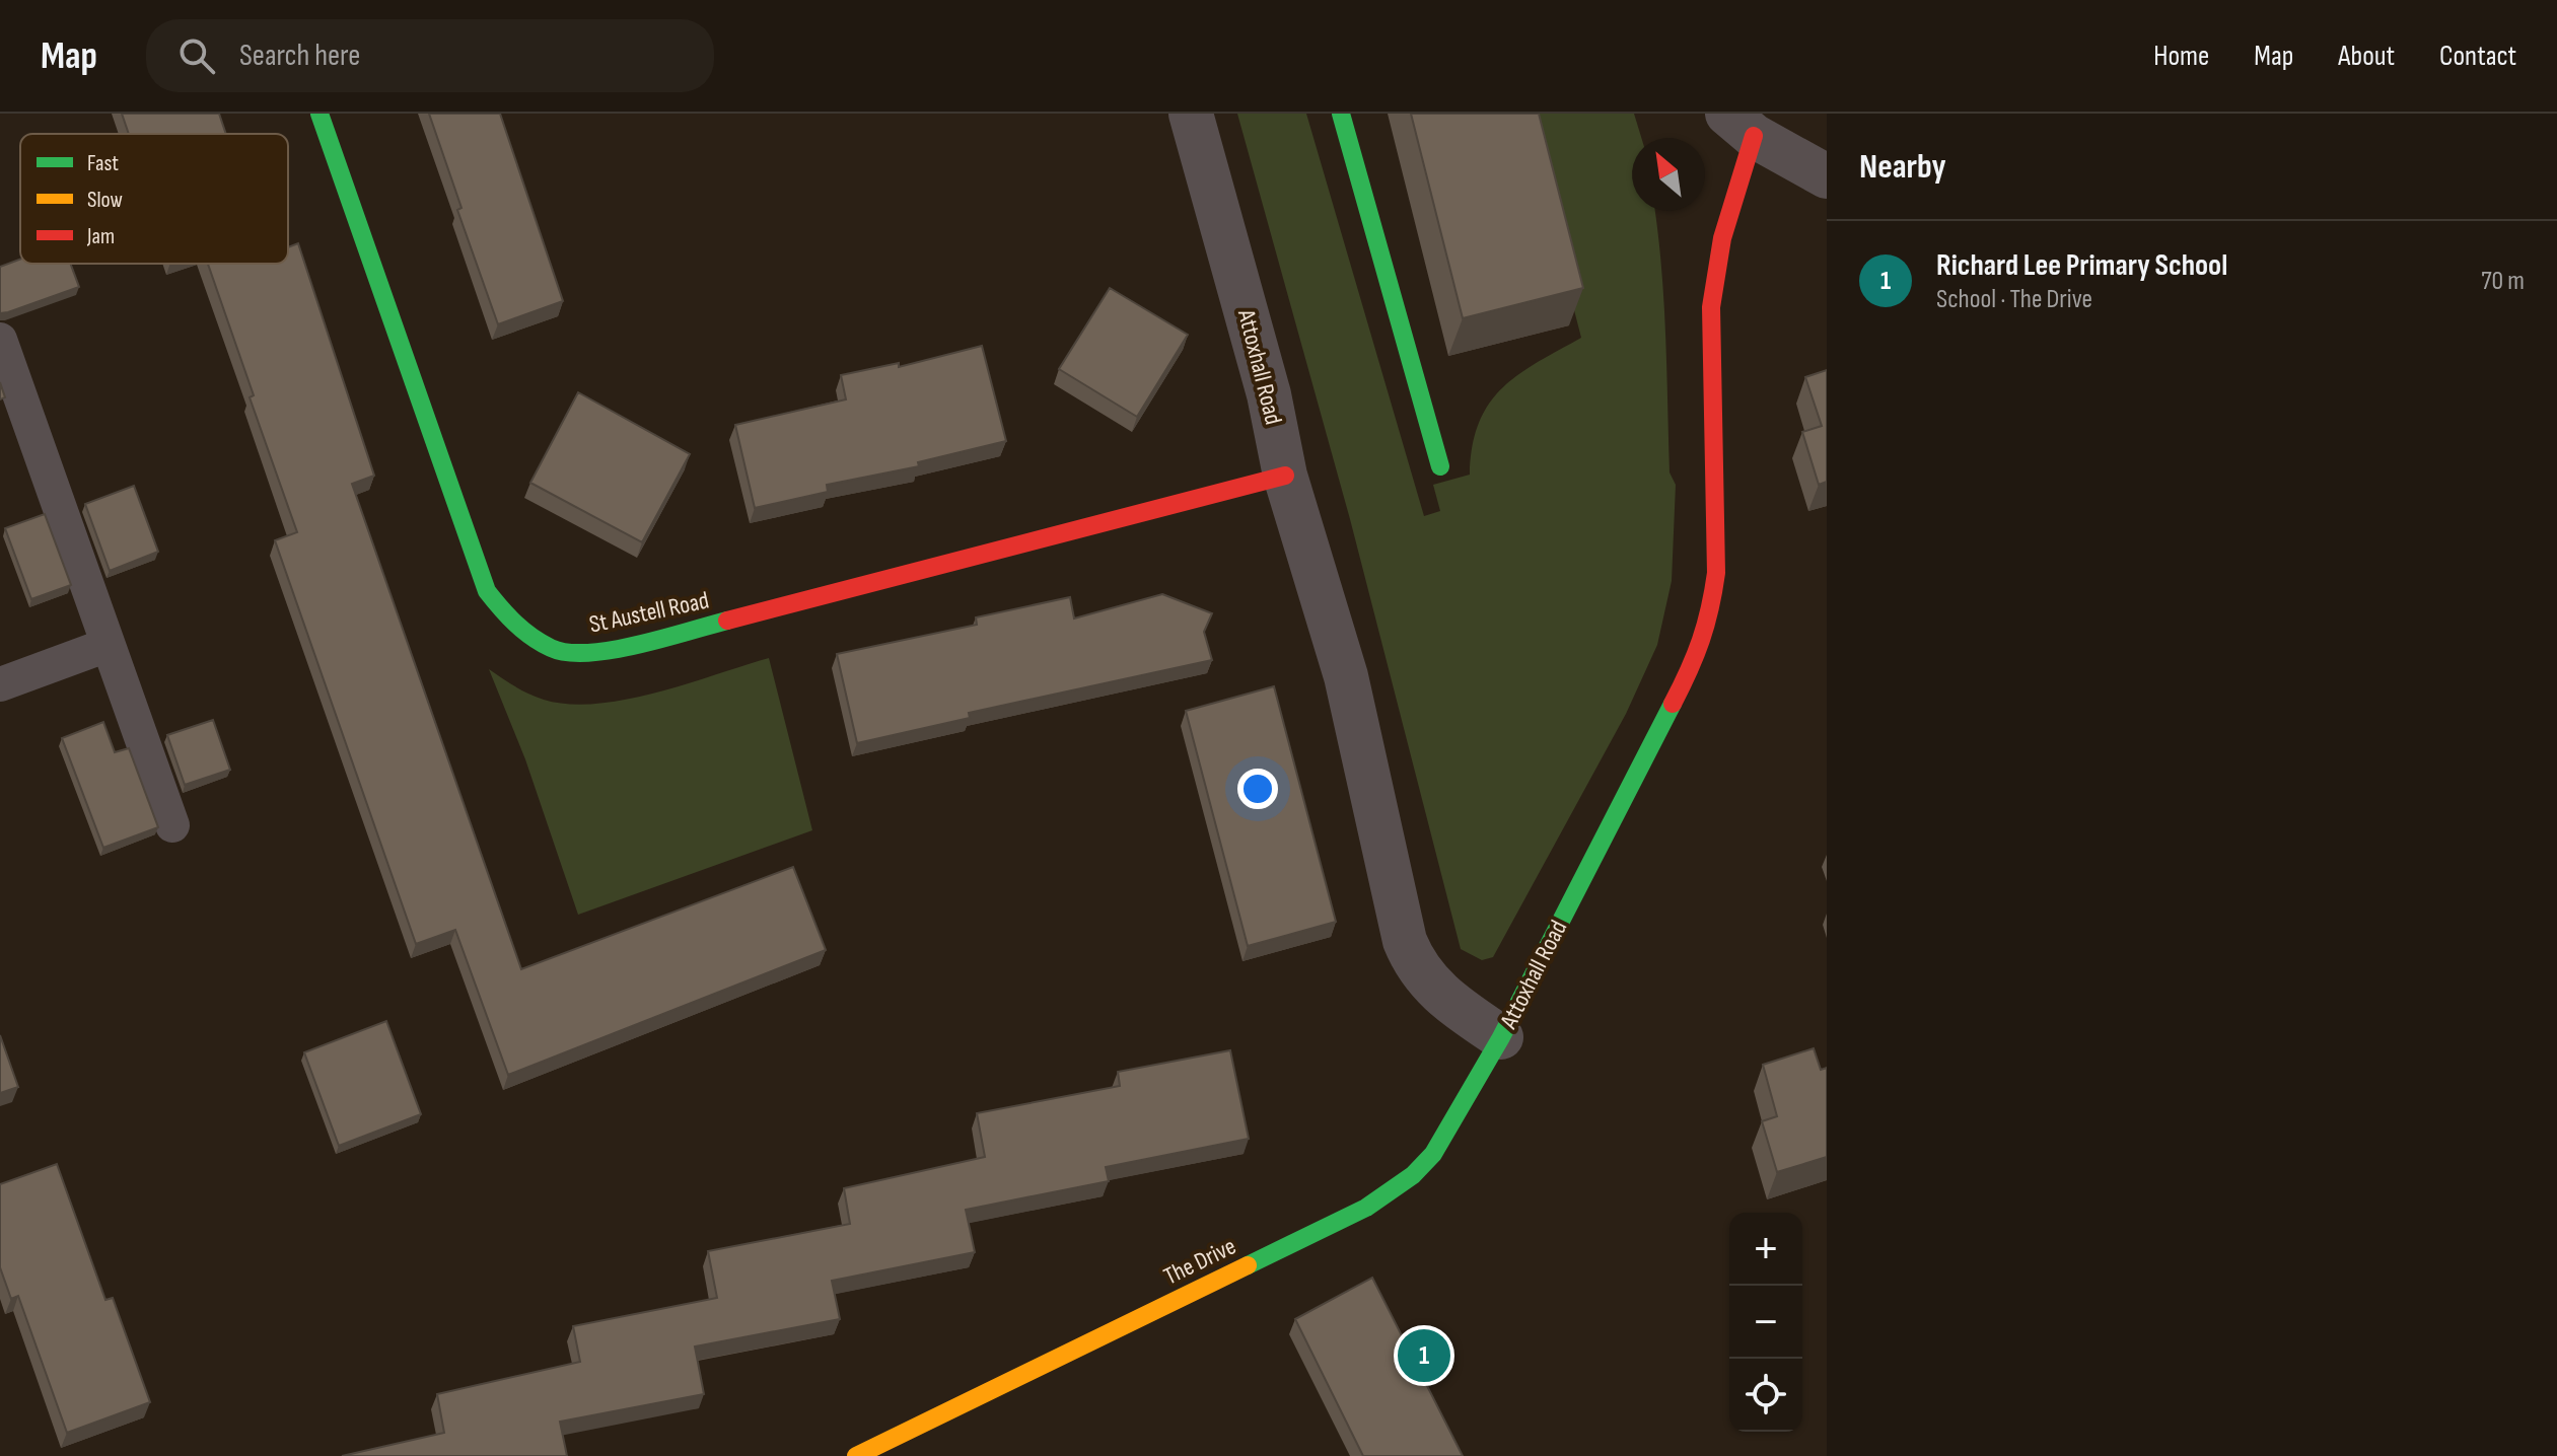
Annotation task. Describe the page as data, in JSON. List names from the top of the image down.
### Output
{
  "streets": {
    "street": ["Attoxhall Road", "St Austell Road", "The Drive"]
  },
  "crossings": [
    ["Attoxhall Road", "St Austell Road"],
    ["Attoxhall Road", "The Drive"]
  ],
  "legend": ["Fast", "Slow", "Jam"],
  "north": "top left",
  "page": {
    "header": "Map",
    "search": "Search here",
    "nav": [
      "Home",
      "Map",
      "About",
      "Contact"
    ],
    "heading": "Nearby",
    "list": [
      {
        "mark": "1",
        "name": "Richard Lee Primary School",
        "note": "School · The Drive",
        "value": "70 m"
      }
    ],
    "map_buttons": ["+", "−"],
    "pins": "1"
  }
}
